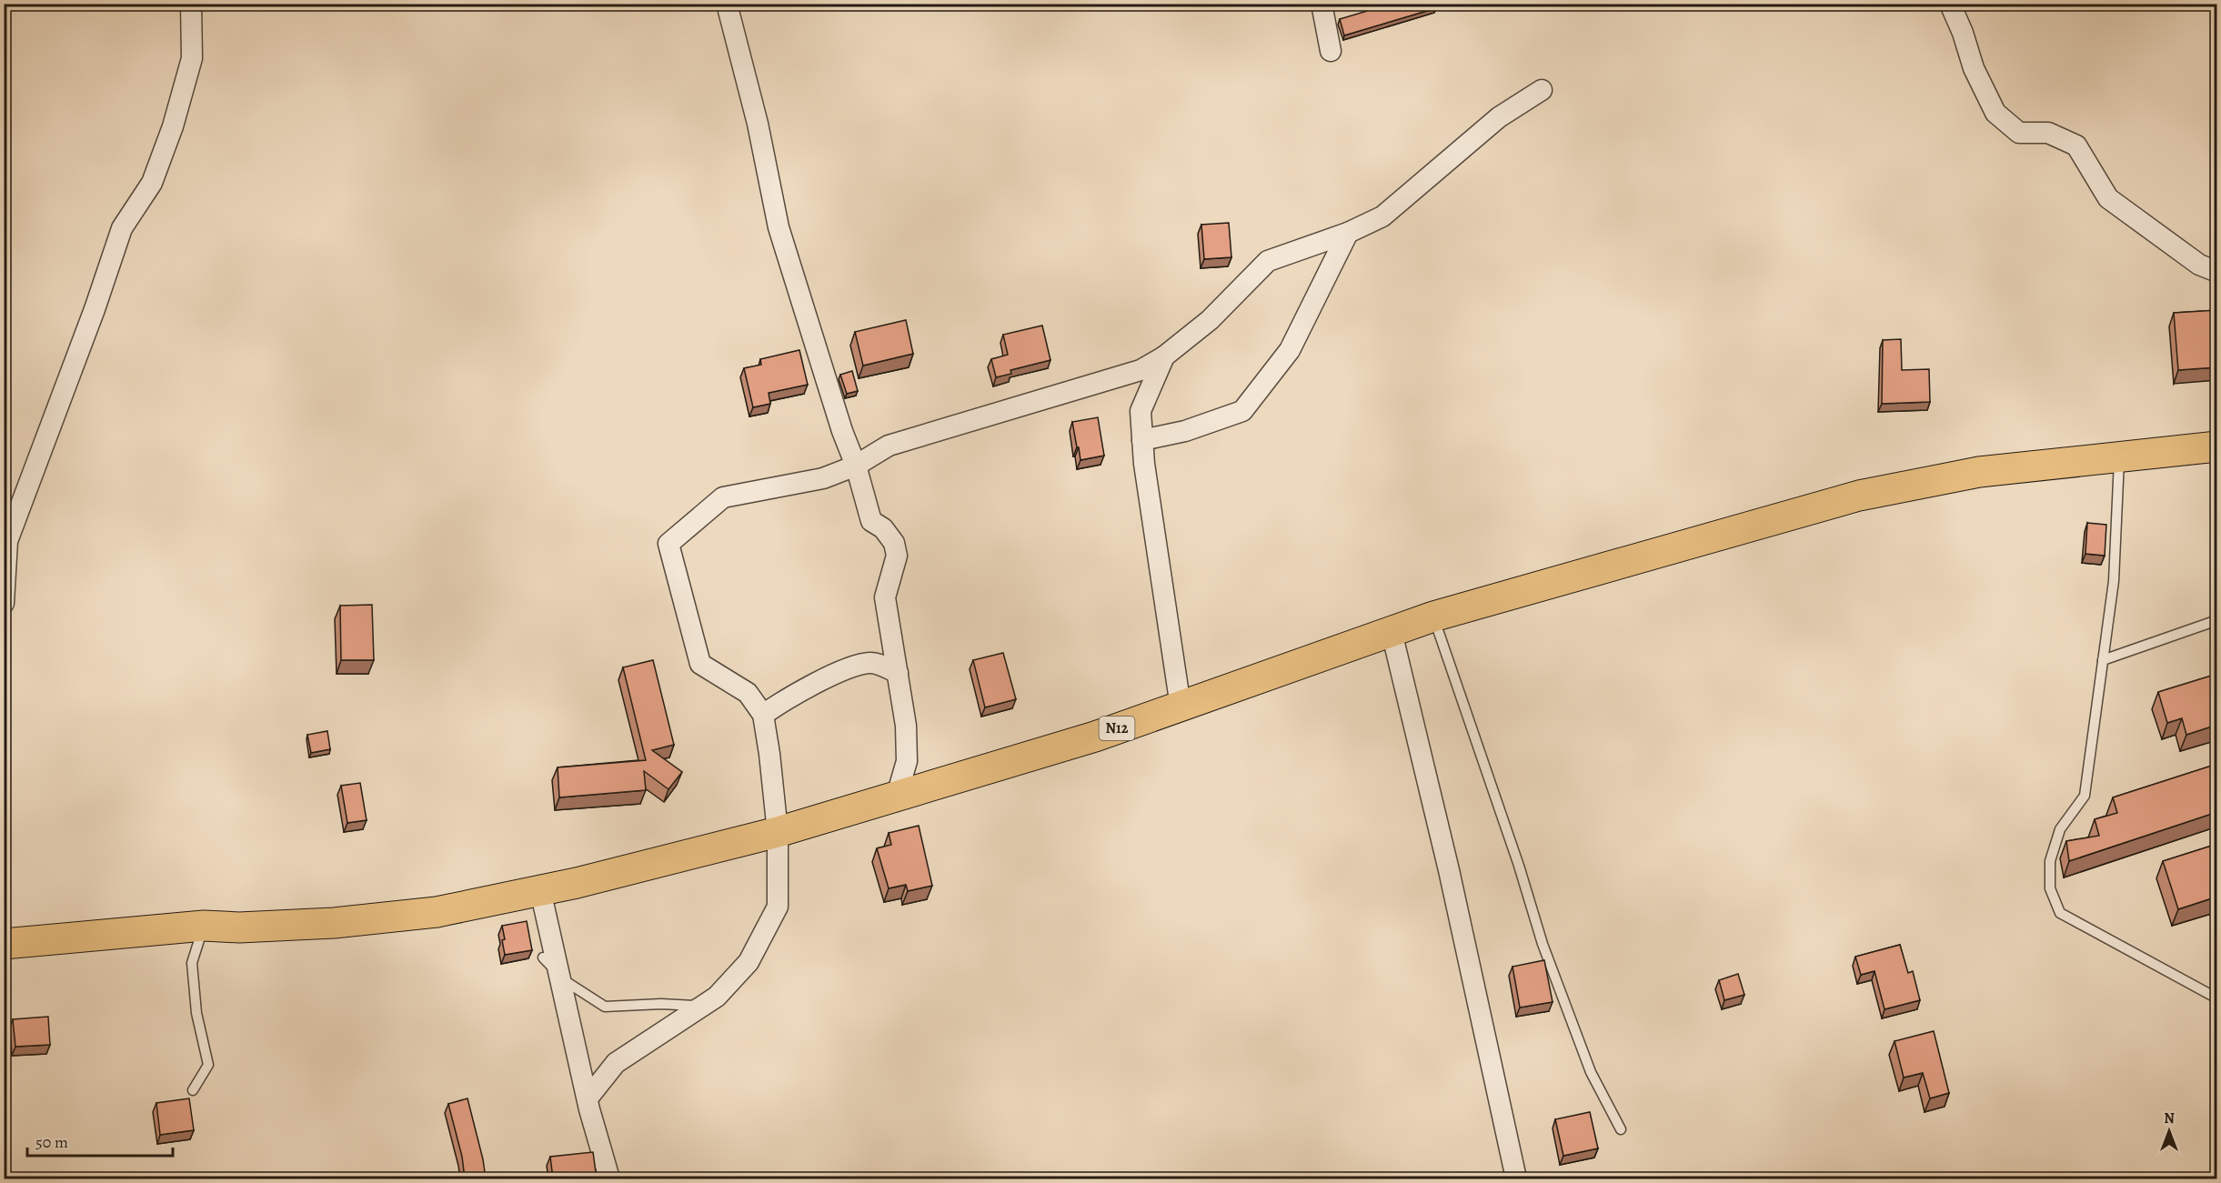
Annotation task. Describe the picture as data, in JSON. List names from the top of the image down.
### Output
{
  "streets": {
    "main road": ["N12"]
  },
  "scale_bar": "50 m",
  "north": "top"
}
